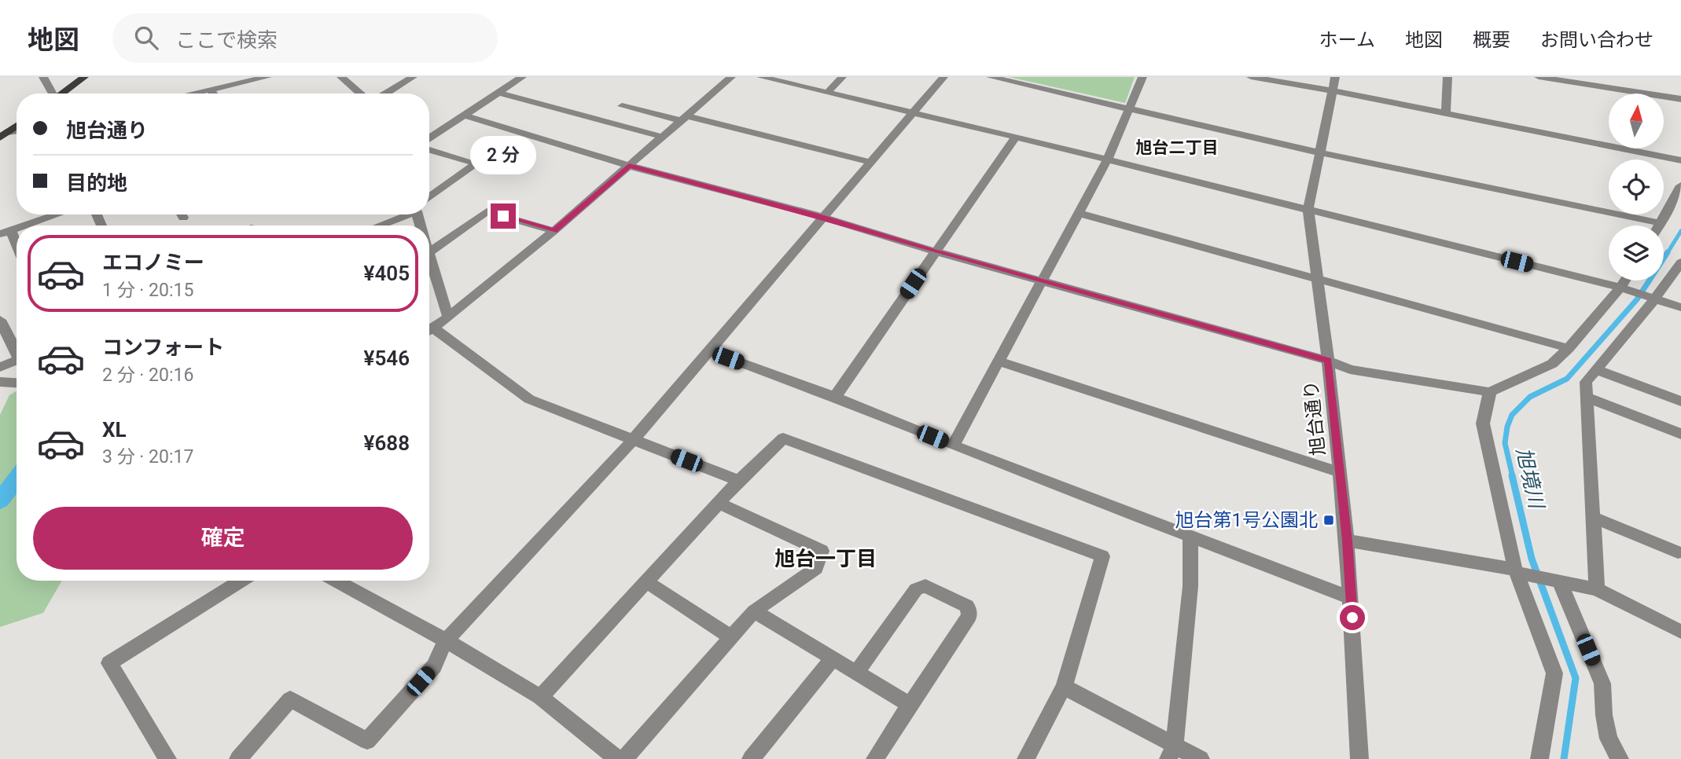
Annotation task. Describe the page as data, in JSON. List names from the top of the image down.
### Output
{
  "streets": {
    "street": ["旭台通り"]
  },
  "districts": ["旭台二丁目", "旭台一丁目"],
  "water": ["旭境川"],
  "places": {
    "transit": ["旭台第1号公園北"]
  },
  "north": "top",
  "page": {
    "header": "地図",
    "search": "ここで検索",
    "nav": [
      "ホーム",
      "地図",
      "概要",
      "お問い合わせ"
    ],
    "banner": ["旭台通り", "目的地"],
    "bubble": "2 分",
    "list": [
      {
        "name": "エコノミー",
        "note": "1 分 · 20:15",
        "value": "¥405"
      },
      {
        "name": "コンフォート",
        "note": "2 分 · 20:16",
        "value": "¥546"
      },
      {
        "name": "XL",
        "note": "3 分 · 20:17",
        "value": "¥688"
      }
    ],
    "buttons": "確定"
  }
}
